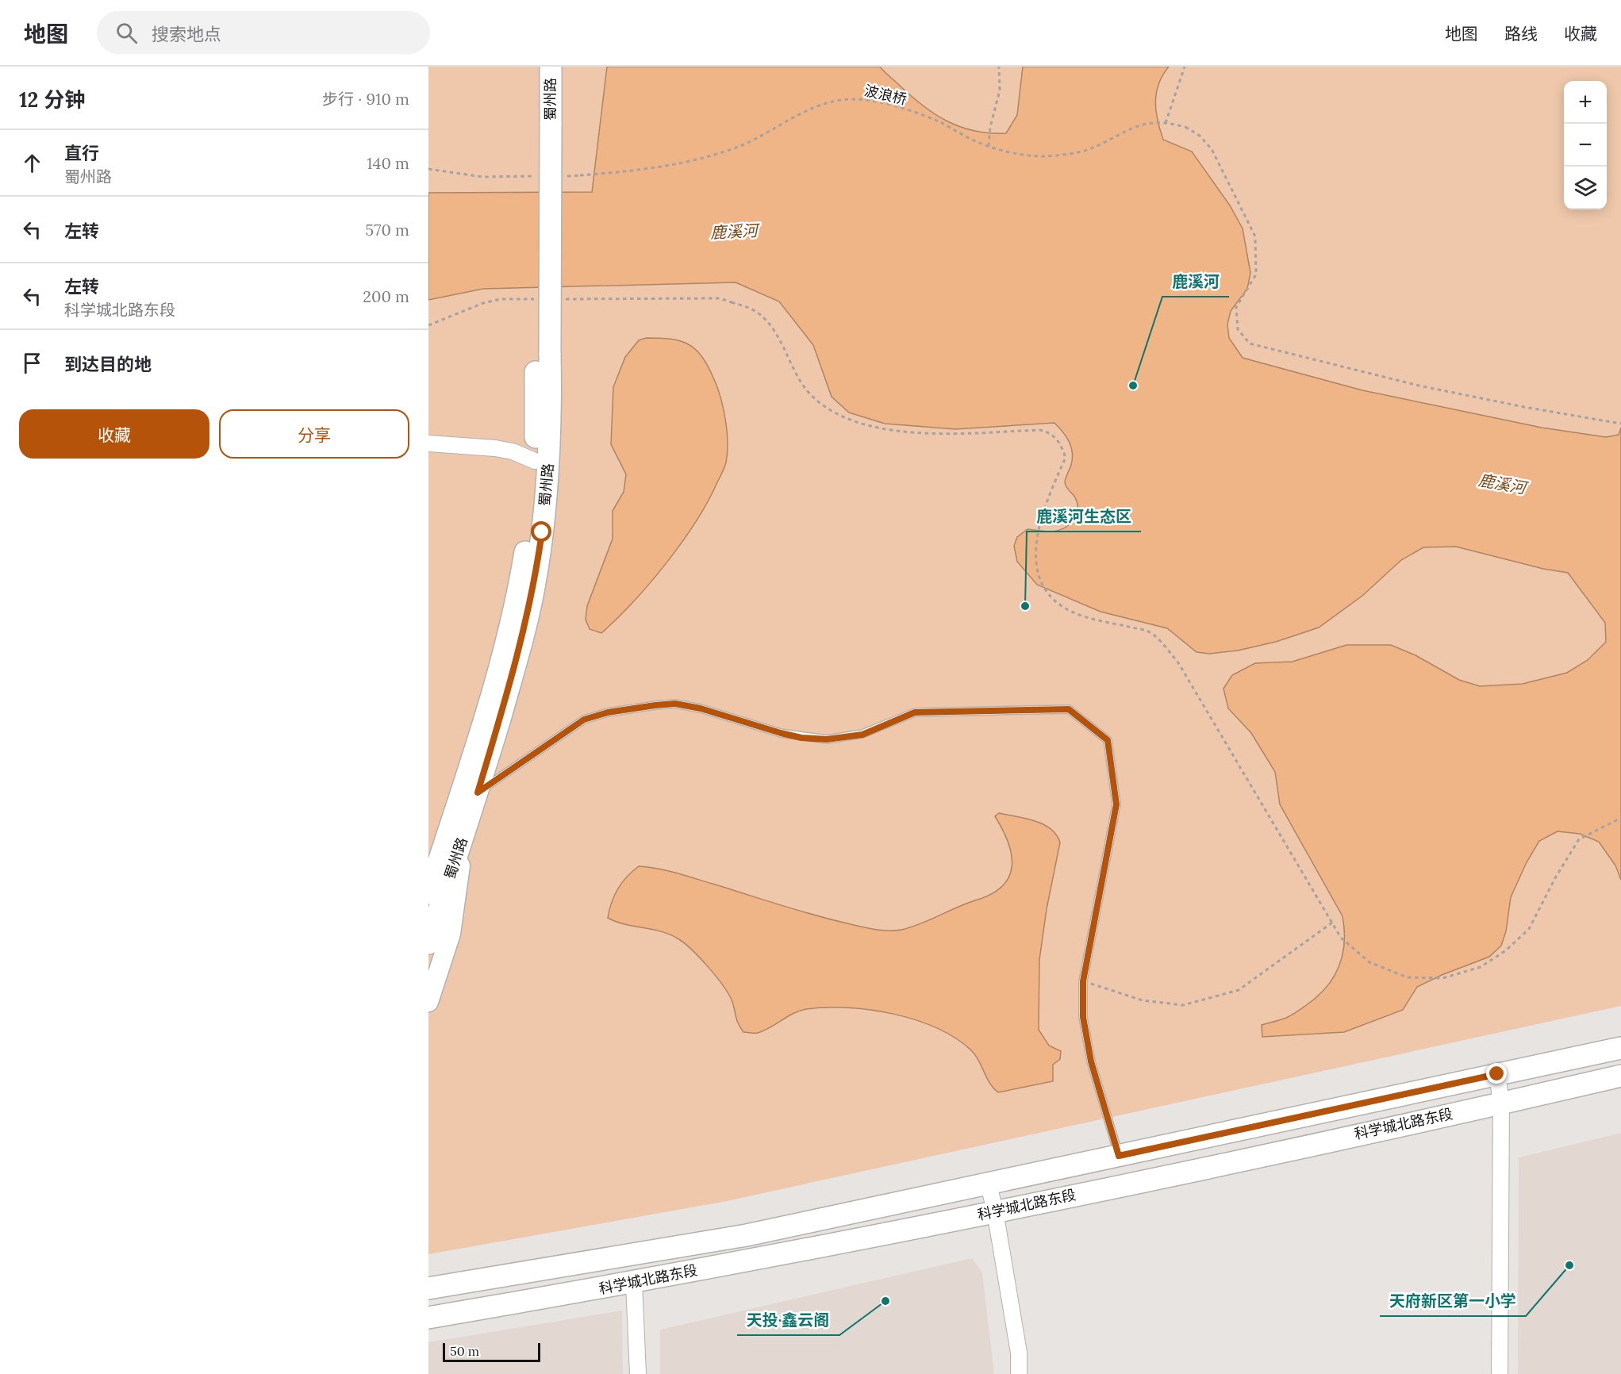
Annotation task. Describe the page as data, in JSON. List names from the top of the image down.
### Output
{
  "streets": {
    "main road": ["蜀州路", "科学城北路东段"],
    "path": ["波浪桥"]
  },
  "water": ["鹿溪河"],
  "places": [
    "鹿溪河",
    "鹿溪河生态区",
    "天府新区第一小学",
    "天投·鑫云阁"
  ],
  "scale_bar": "50 m",
  "page": {
    "header": "地图",
    "search": "搜索地点",
    "nav": ["地图", "路线", "收藏"],
    "heading": ["12 分钟", "步行 · 910 m"],
    "map_buttons": ["+", "−"],
    "list": [
      ["直行", "蜀州路", "140 m"],
      ["左转", "570 m"],
      ["左转", "科学城北路东段", "200 m"],
      "到达目的地"
    ],
    "buttons": ["收藏", "分享"],
    "scale": "50 m"
  }
}
